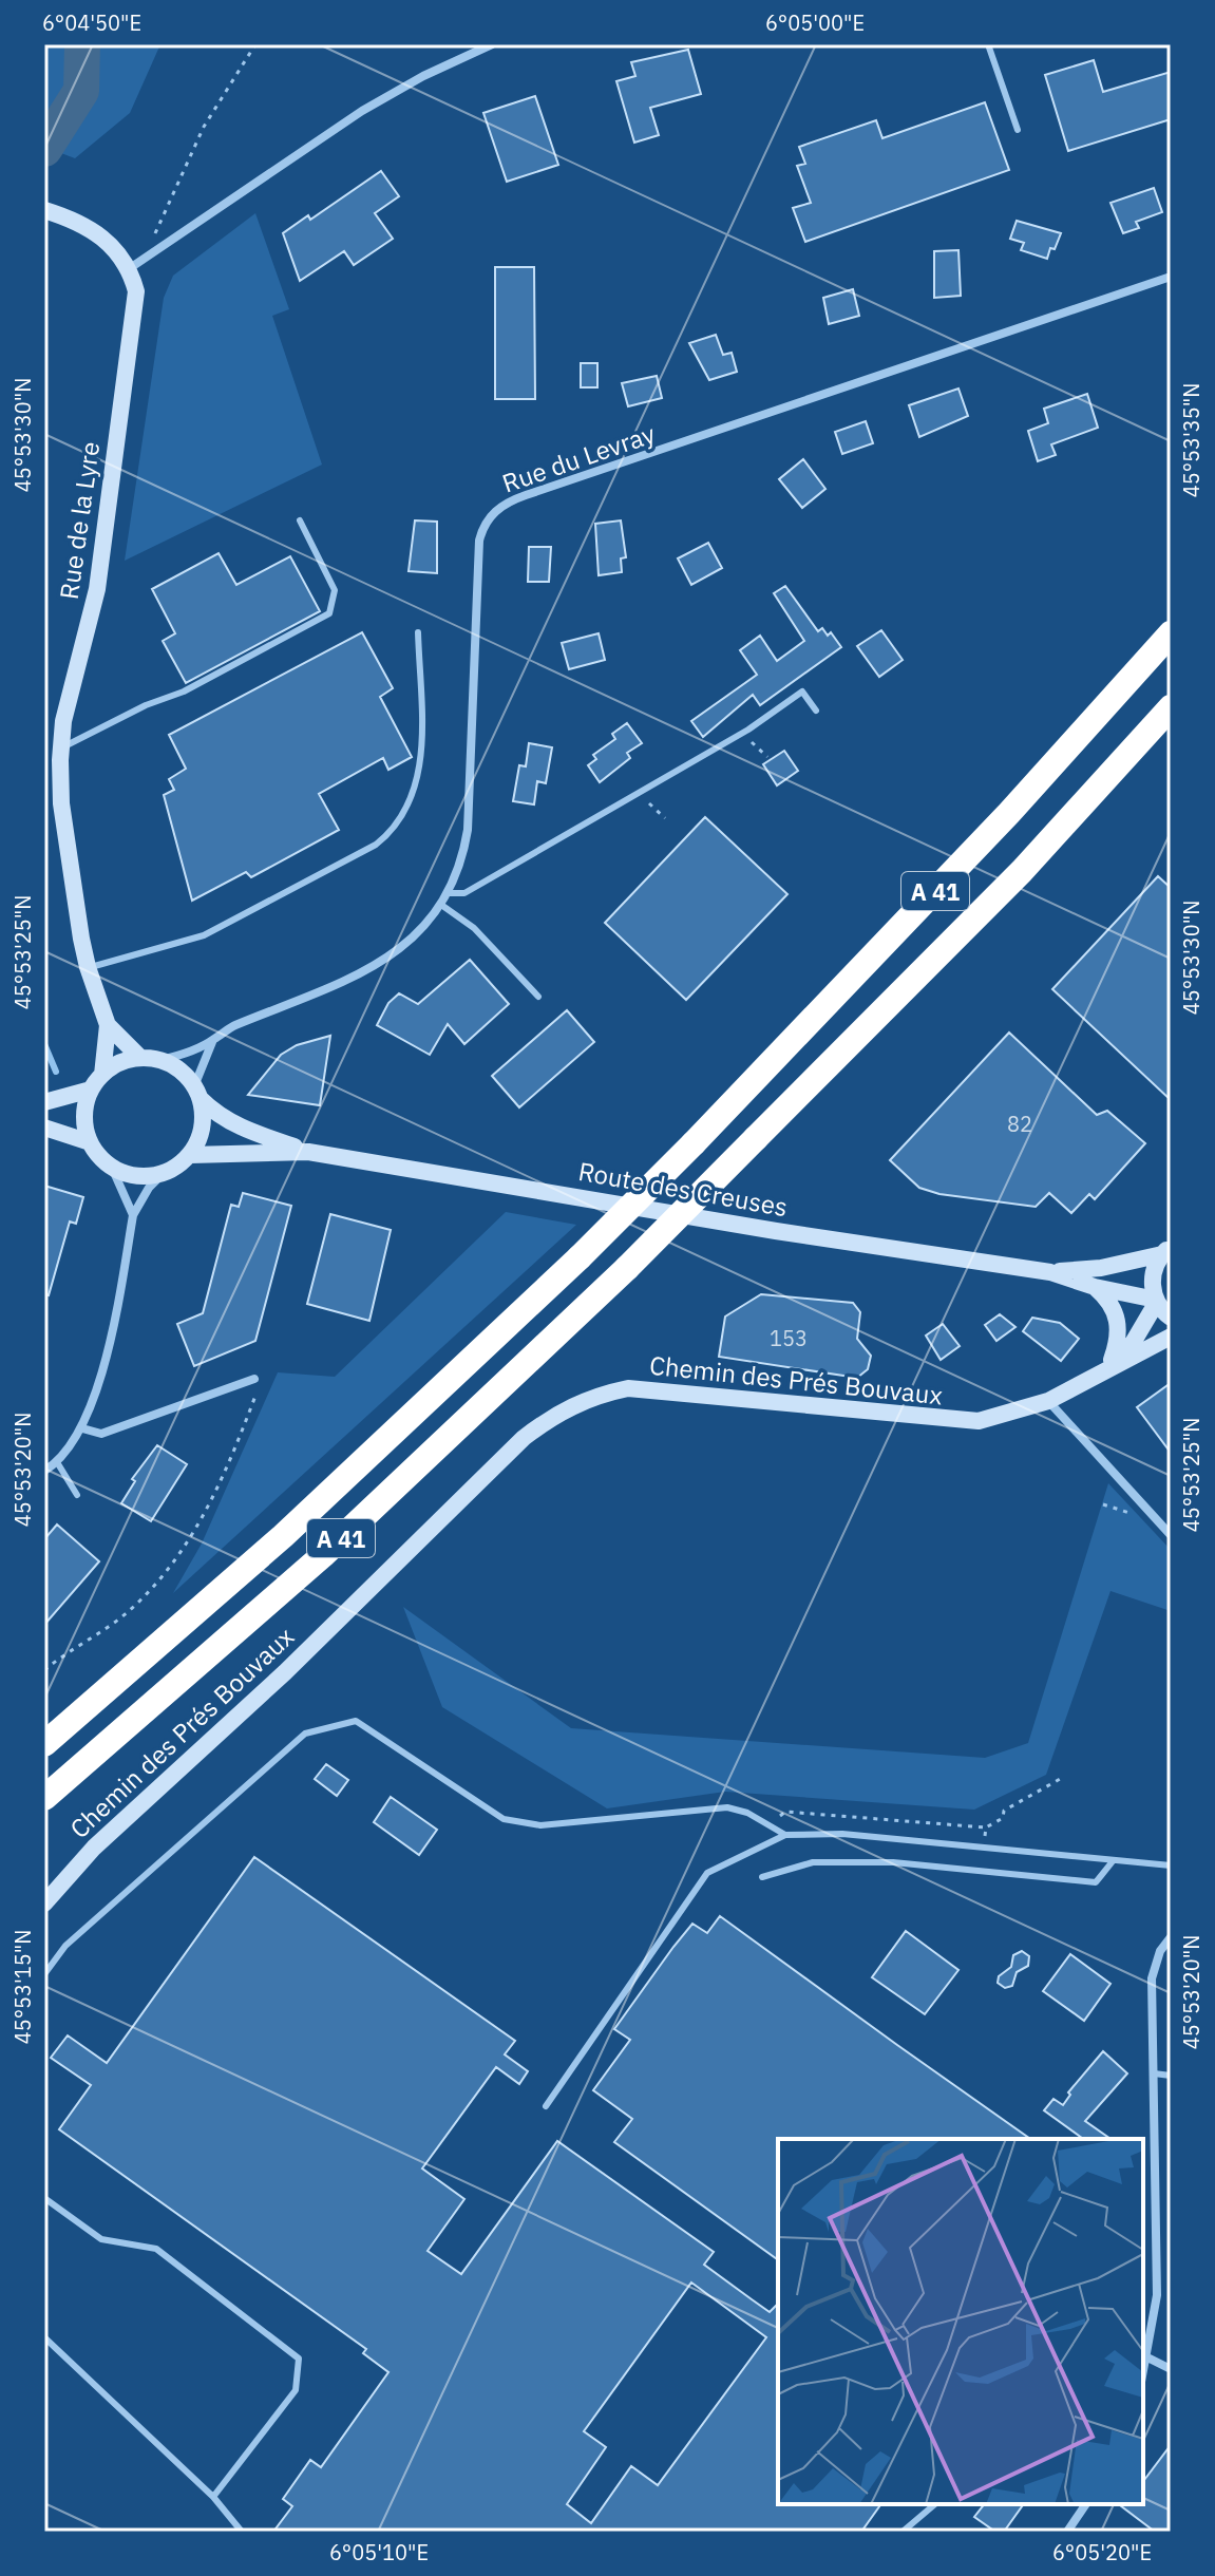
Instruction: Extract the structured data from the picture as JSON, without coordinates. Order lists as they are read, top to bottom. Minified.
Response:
{"streets":{"highway":["A 41"],"street":["Rue du Levray","Rue de la Lyre","Route des Creuses","Chemin des Prés Bouvaux"]},"crossings":[["Rue du Levray","Rue de la Lyre"],["Rue du Levray","Route des Creuses"],["Rue de la Lyre","Route des Creuses"]],"house_numbers":["82","153"],"coordinates":["6°04'50\"E","6°05'00\"E","45°53'30\"N","45°53'35\"N","45°53'25\"N","45°53'20\"N","45°53'15\"N","6°05'10\"E","6°05'20\"E"]}
